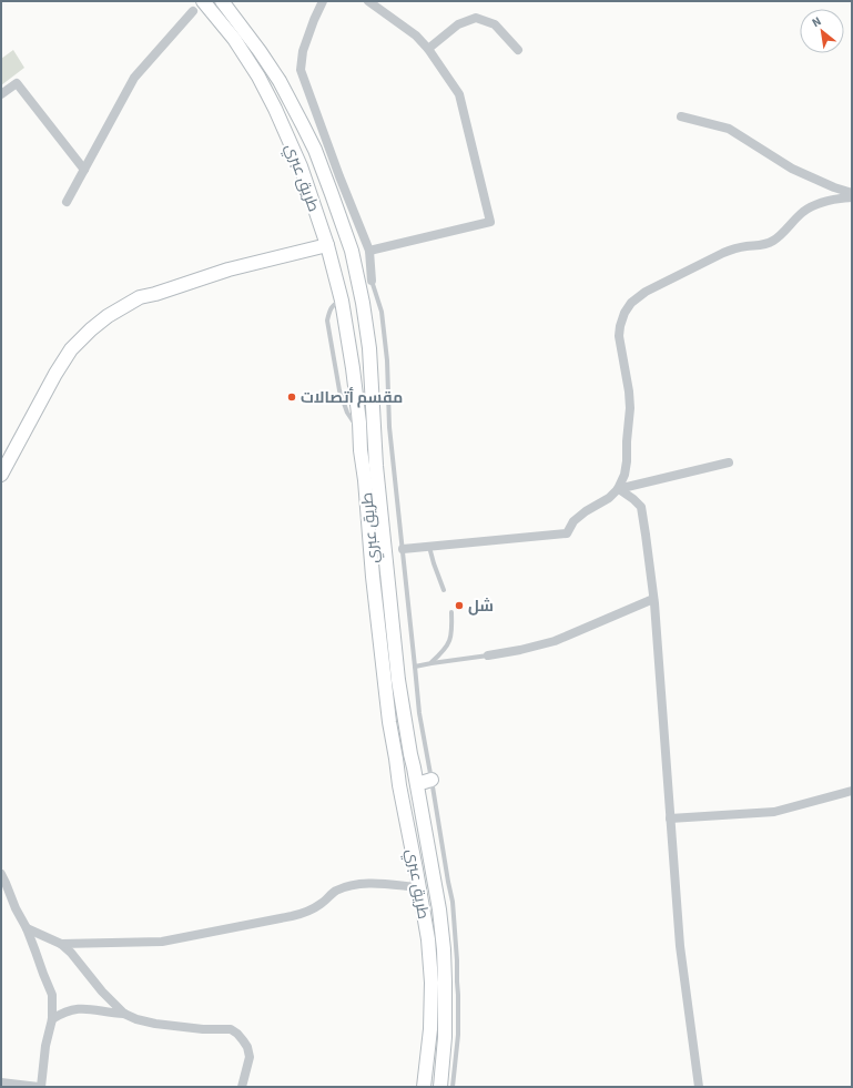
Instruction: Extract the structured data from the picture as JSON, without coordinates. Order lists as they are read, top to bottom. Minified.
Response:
{"streets":{"main road":["طريق عبري"]},"places":["مقسم أتصالات","شل"],"north":"top left"}
